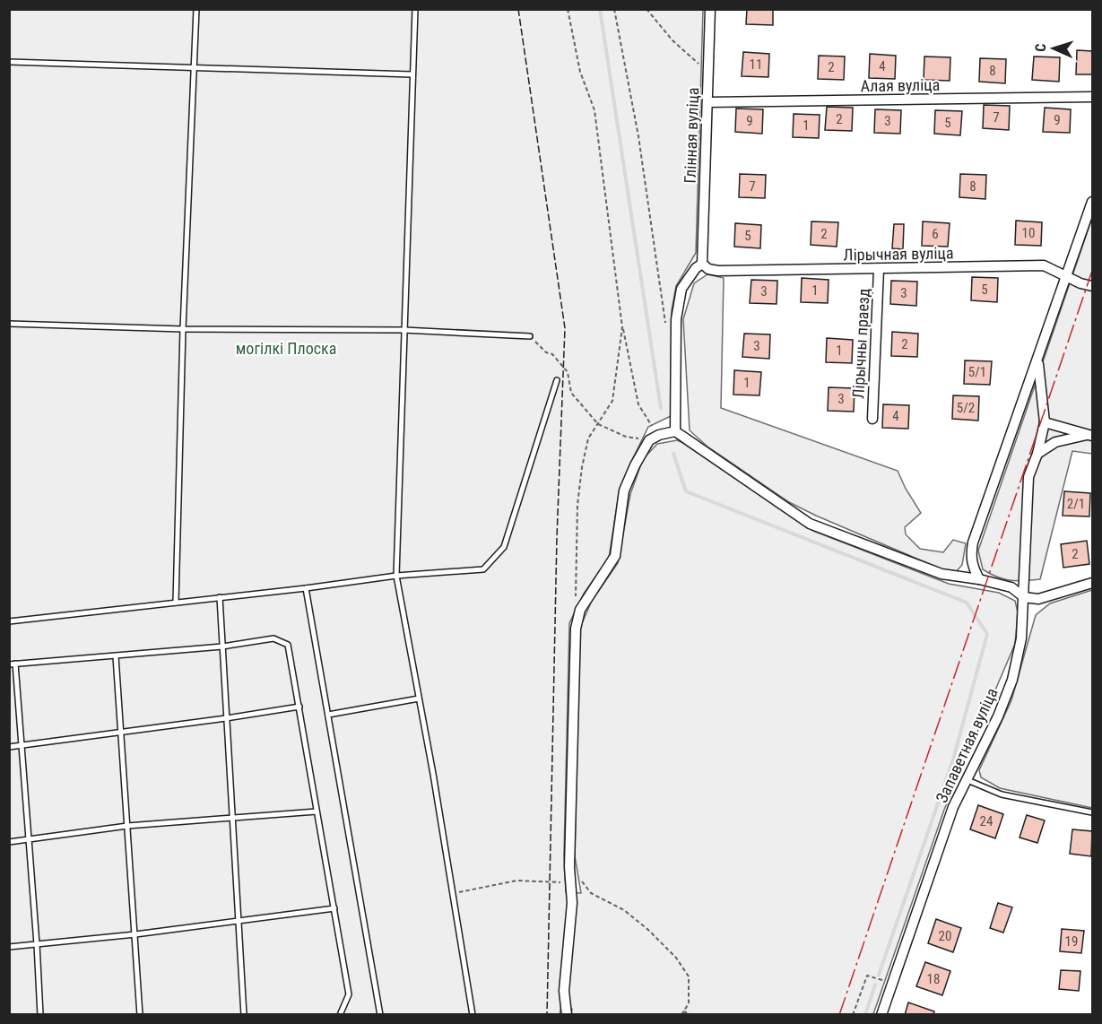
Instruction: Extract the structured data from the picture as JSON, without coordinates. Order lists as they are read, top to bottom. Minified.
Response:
{"streets":{"street":["Алая вуліца","Глінная вуліца","Лірычная вуліца","Лірычны праезд","Запаветная вуліца"]},"crossings":[["Алая вуліца","Глінная вуліца"],["Глінная вуліца","Лірычная вуліца"],["Лірычная вуліца","Лірычны праезд"]],"parks":["могілкі Плоска"],"house_numbers":["11","4","2","8","7","2","9","9","3","5","1","7","8","10","2","6","5","5","1","3","3","2","3","1","5/1","1","3","5/2","4","2/1","2","24","20","19","18"],"north":"left"}
